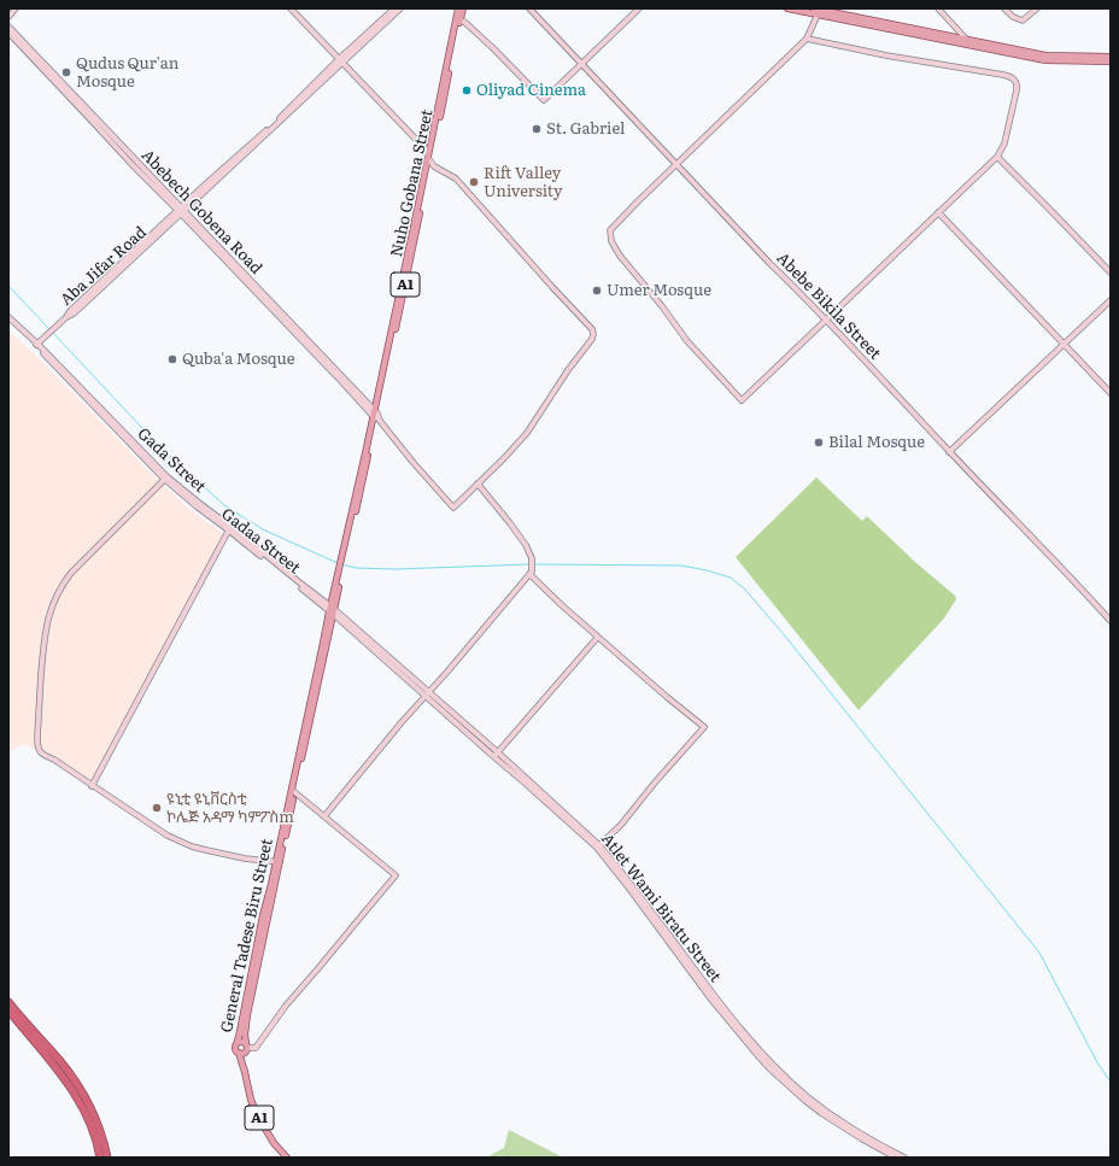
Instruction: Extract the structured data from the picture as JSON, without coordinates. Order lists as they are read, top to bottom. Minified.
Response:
{"streets":{"main road":["Nuho Gobana Street","A1","General Tadese Biru Street"],"street":["Abebech Gobena Road","Aba Jifar Road","Abebe Bikila Street","Gadaa Street","Atlet Wami Biratu Street"]},"crossings":[["Nuho Gobana Street","Abebech Gobena Road"],["Nuho Gobana Street","Atlet Wami Biratu Street"],["Nuho Gobana Street","General Tadese Biru Street"],["Abebech Gobena Road","Aba Jifar Road"],["Aba Jifar Road","Gadaa Street"],["A1","General Tadese Biru Street"],["Atlet Wami Biratu Street","General Tadese Biru Street"]],"places":["Qudus Qur'an Mosque","Oliyad Cinema","St. Gabriel","Rift Valley University","Umer Mosque","Quba'a Mosque","Bilal Mosque","ዩኒቲ ዩኒቨርስቲ ኮሌጅ አዳማ ካምፖስm"]}
